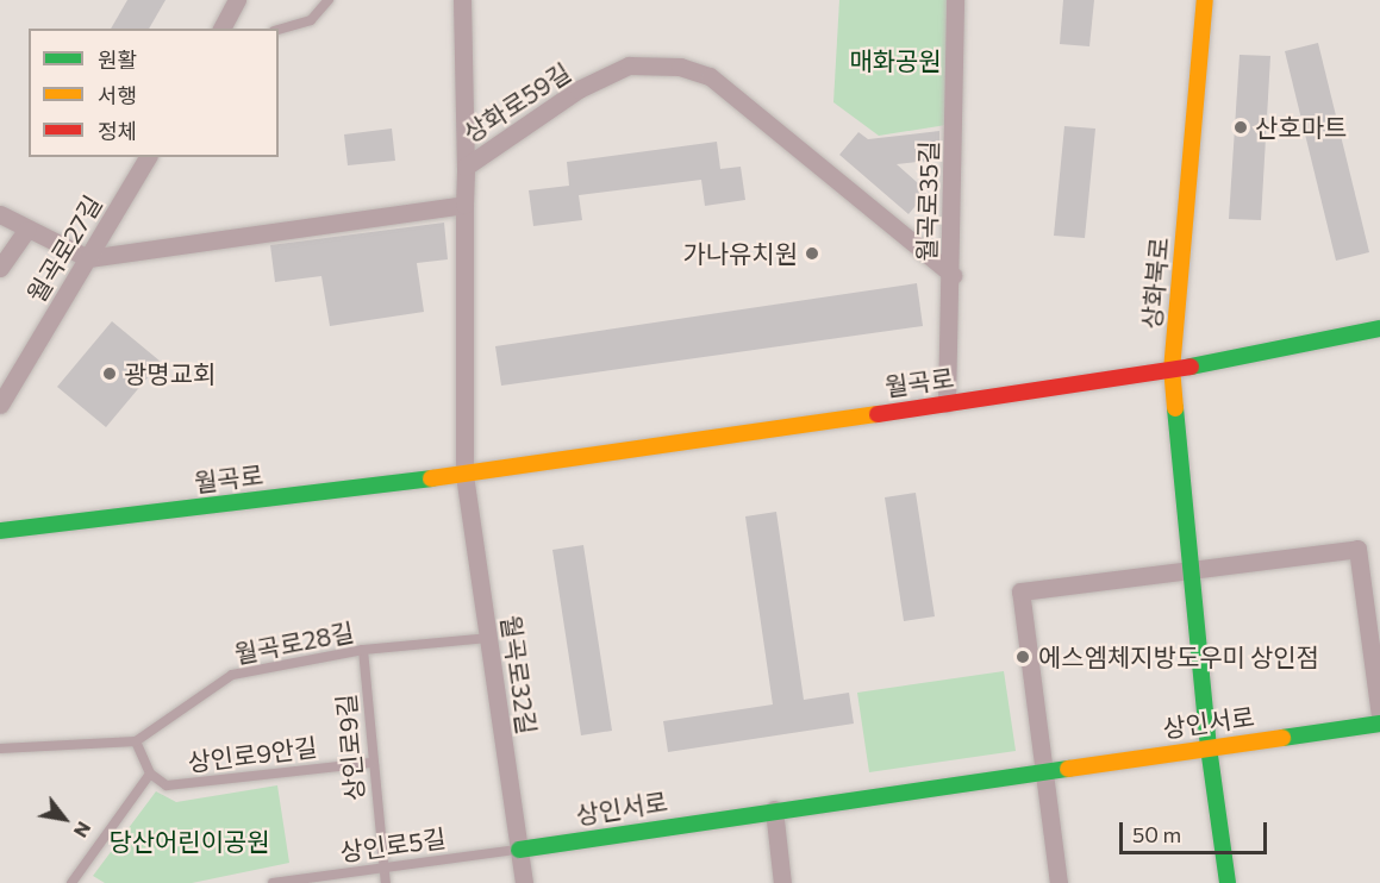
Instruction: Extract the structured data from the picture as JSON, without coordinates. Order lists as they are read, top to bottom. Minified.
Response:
{"streets":{"street":["상화로59길","월곡로35길","월곡로27길","상화북로","월곡로","월곡로32길","상인서로"],"lane":["월곡로28길","상인로9길","상인로9안길","상인로5길"]},"crossings":[["상화로59길","월곡로35길"],["월곡로35길","월곡로"],["상화북로","월곡로"],["상화북로","상인서로"],["월곡로","월곡로32길"],["월곡로28길","월곡로32길"],["월곡로28길","상인로9길"],["월곡로32길","상인서로"],["월곡로32길","상인로5길"],["상인서로","상인로5길"],["상인로9길","상인로9안길"],["상인로9길","상인로5길"]],"parks":["매화공원","당산어린이공원"],"places":["산호마트","가나유치원","광명교회","에스엠체지방도우미 상인점"],"legend":["원활","서행","정체"],"scale_bar":"50 m","north":"bottom right"}
